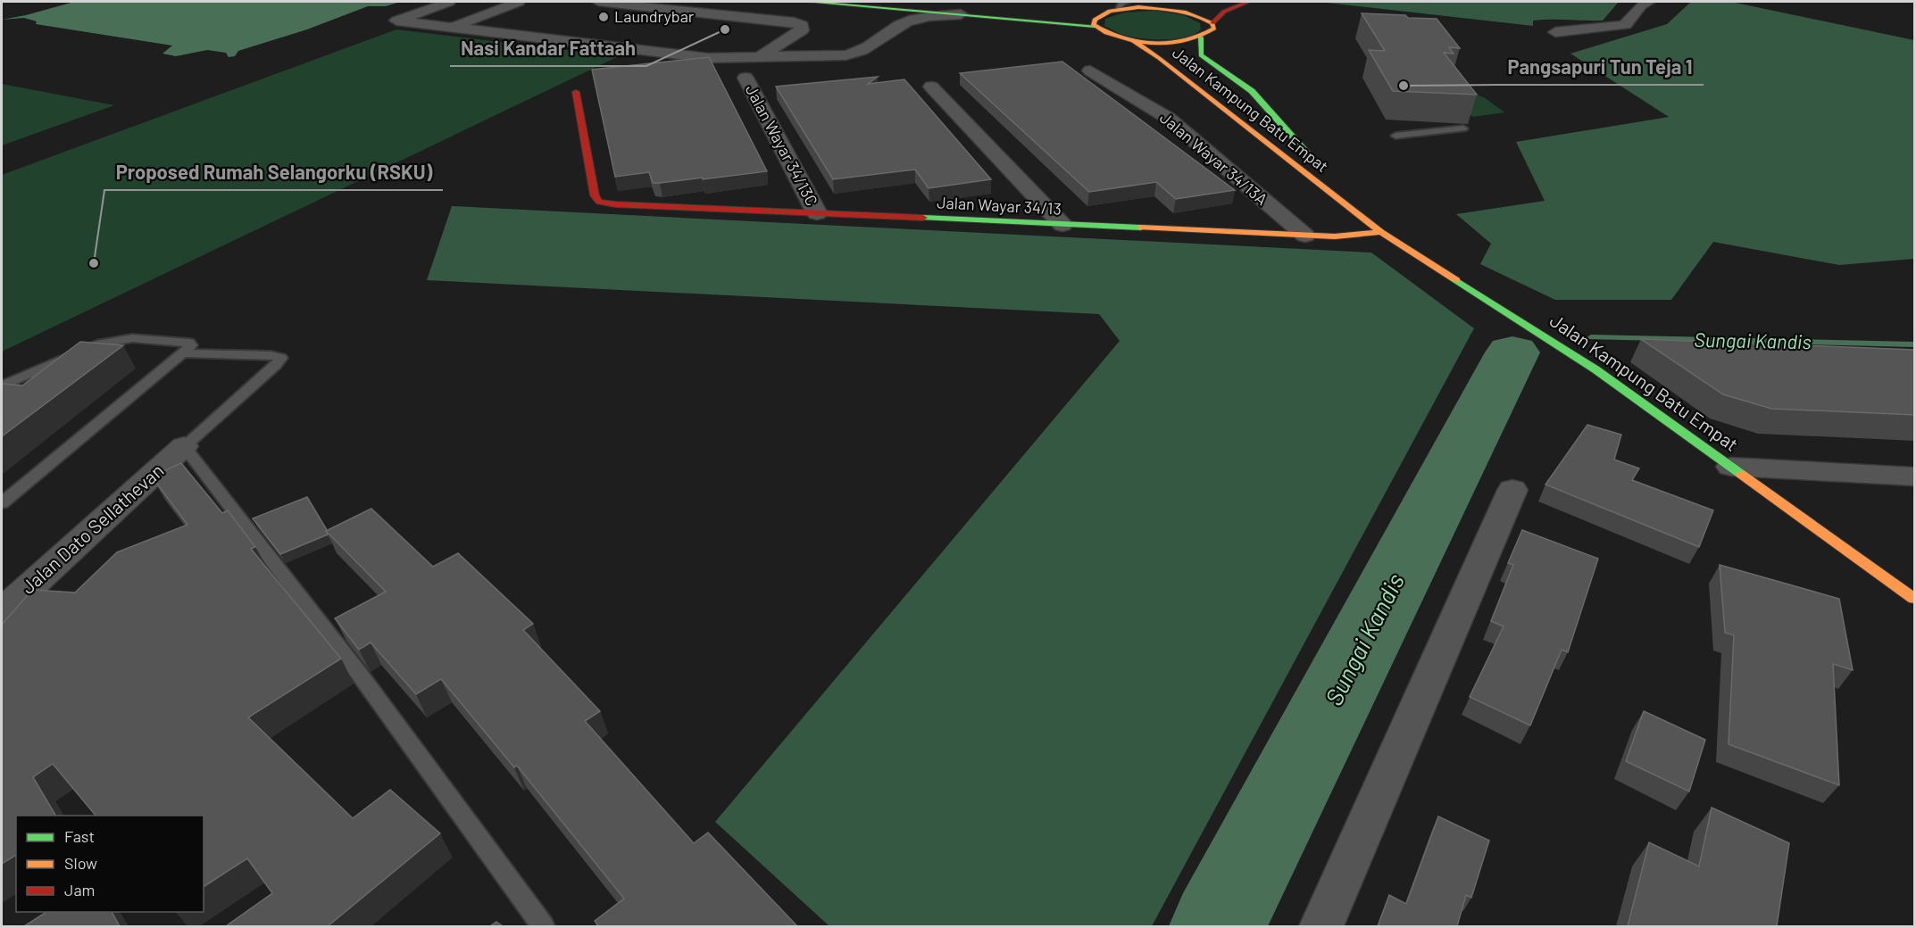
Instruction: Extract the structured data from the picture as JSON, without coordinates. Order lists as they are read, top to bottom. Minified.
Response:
{"streets":{"main road":["Jalan Kampung Batu Empat","Jalan Wayar 34/13"],"street":["Jalan Wayar 34/13C","Jalan Wayar 34/13A","Jalan Dato Sellathevan"]},"crossings":[["Jalan Kampung Batu Empat","Jalan Wayar 34/13"],["Jalan Wayar 34/13C","Jalan Wayar 34/13"],["Jalan Wayar 34/13A","Jalan Wayar 34/13"]],"water":["Sungai Kandis"],"places":["Laundrybar","Nasi Kandar Fattaah","Pangsapuri Tun Teja 1","Proposed Rumah Selangorku (RSKU)"],"legend":["Fast","Slow","Jam"]}
